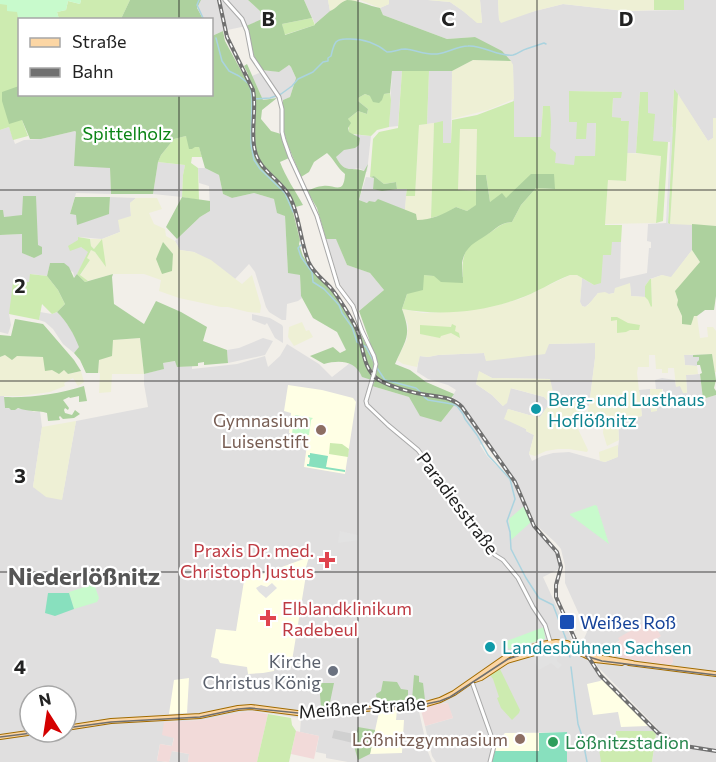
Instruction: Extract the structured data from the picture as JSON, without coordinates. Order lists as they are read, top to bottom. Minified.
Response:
{"streets":{"main road":["Meißner Straße"],"street":["Paradiesstraße"]},"crossings":[["Paradiesstraße","Meißner Straße"]],"districts":["Niederlößnitz"],"parks":["Spittelholz"],"places":{"other":["Berg- und Lusthaus Hoflößnitz","Gymnasium Luisenstift","Landesbühnen Sachsen","Kirche Christus König","Lößnitzgymnasium","Lößnitzstadion"],"health":["Praxis Dr. med. Christoph Justus","Elblandklinikum Radebeul"],"transit":["Weißes Roß"]},"legend":["Straße","Bahn"],"north":"top","grid":{"columns":["B","C","D"],"rows":["2","3","4"]}}
